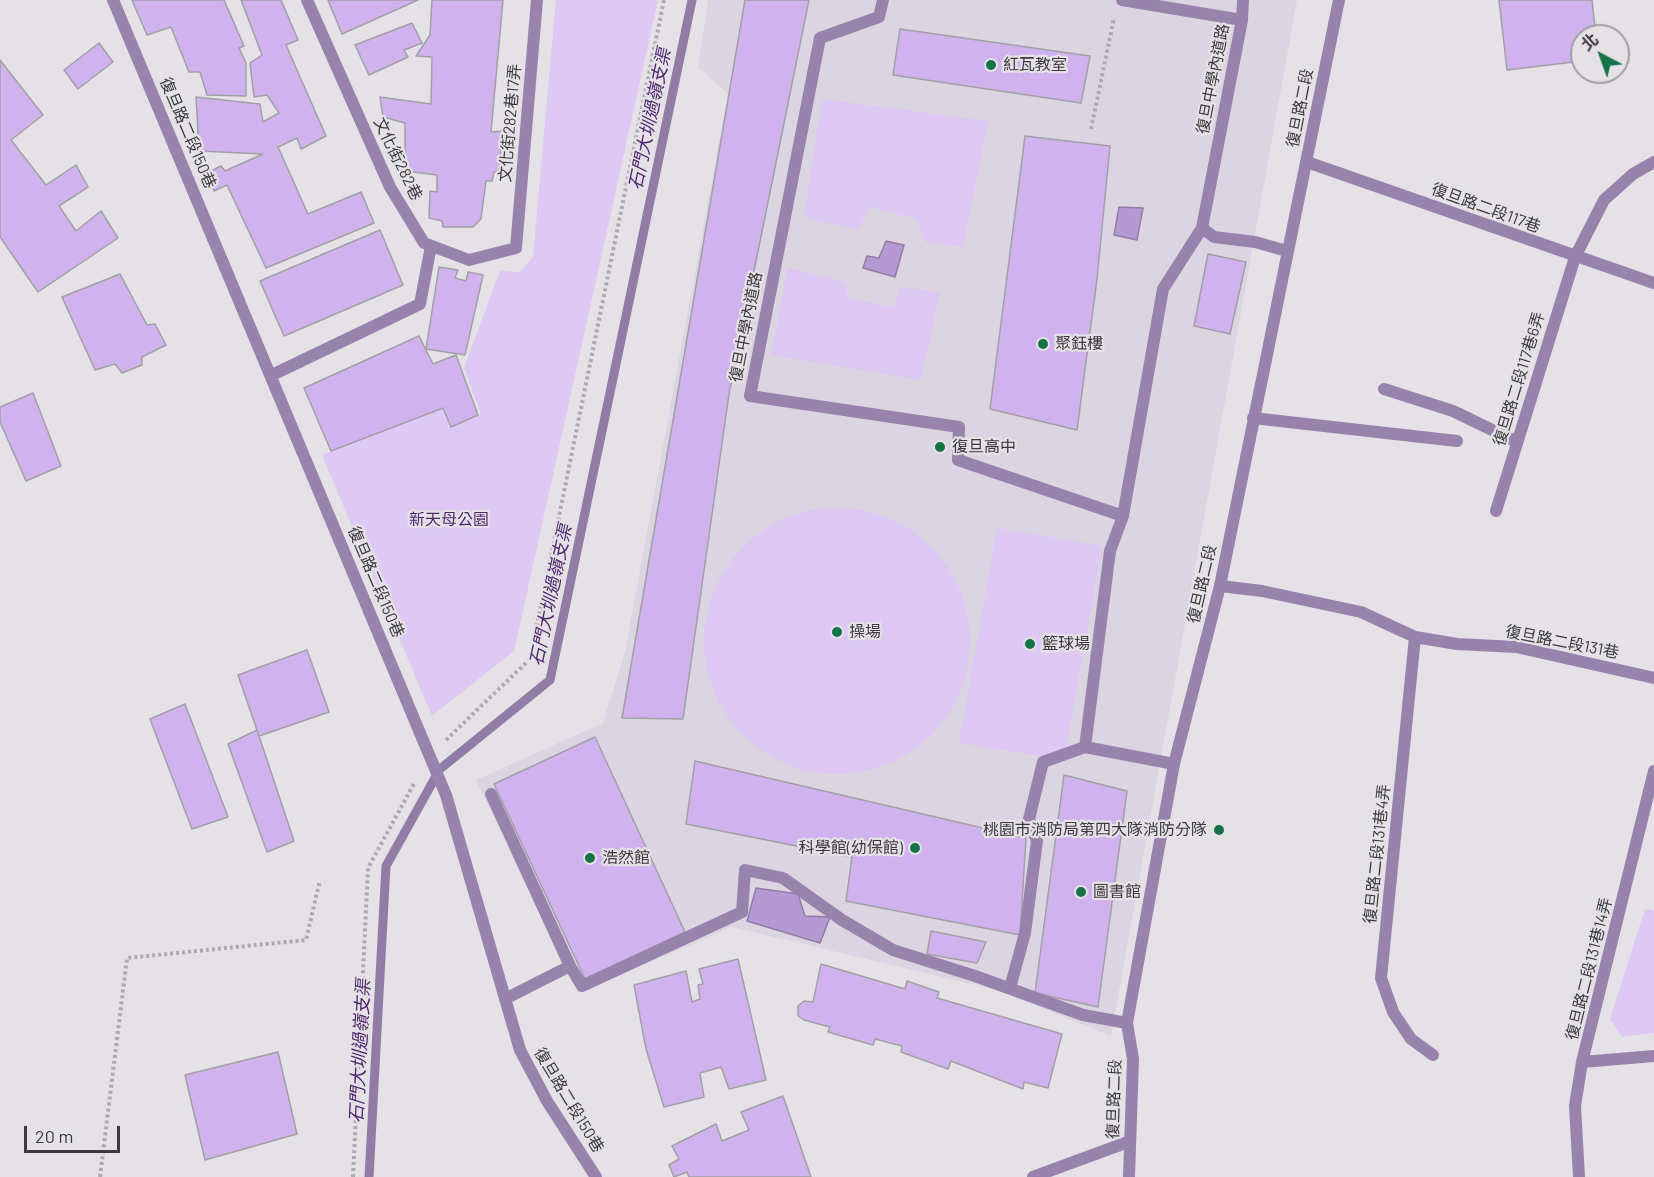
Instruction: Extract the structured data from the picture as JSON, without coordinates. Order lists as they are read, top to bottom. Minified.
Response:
{"streets":{"street":["復旦中學內道路","復旦路二段","文化街282巷17弄","復旦路二段150巷","文化街282巷","復旦路二段117巷","復旦路二段117巷6弄","復旦路二段131巷","復旦路二段131巷4弄","復旦路二段131巷14弄"]},"crossings":[["復旦路二段","復旦路二段117巷"],["復旦路二段","復旦路二段131巷"],["文化街282巷17弄","文化街282巷"],["復旦路二段117巷","復旦路二段117巷6弄"],["復旦路二段131巷","復旦路二段131巷4弄"]],"water":["石門大圳過嶺支渠"],"parks":["新天母公園"],"places":["紅瓦教室","聚鈺樓","復旦高中","操場","籃球場","桃園市消防局第四大隊消防分隊","科學館(幼保館)","浩然館","圖書館"],"scale_bar":"20 m","north":"top left"}
